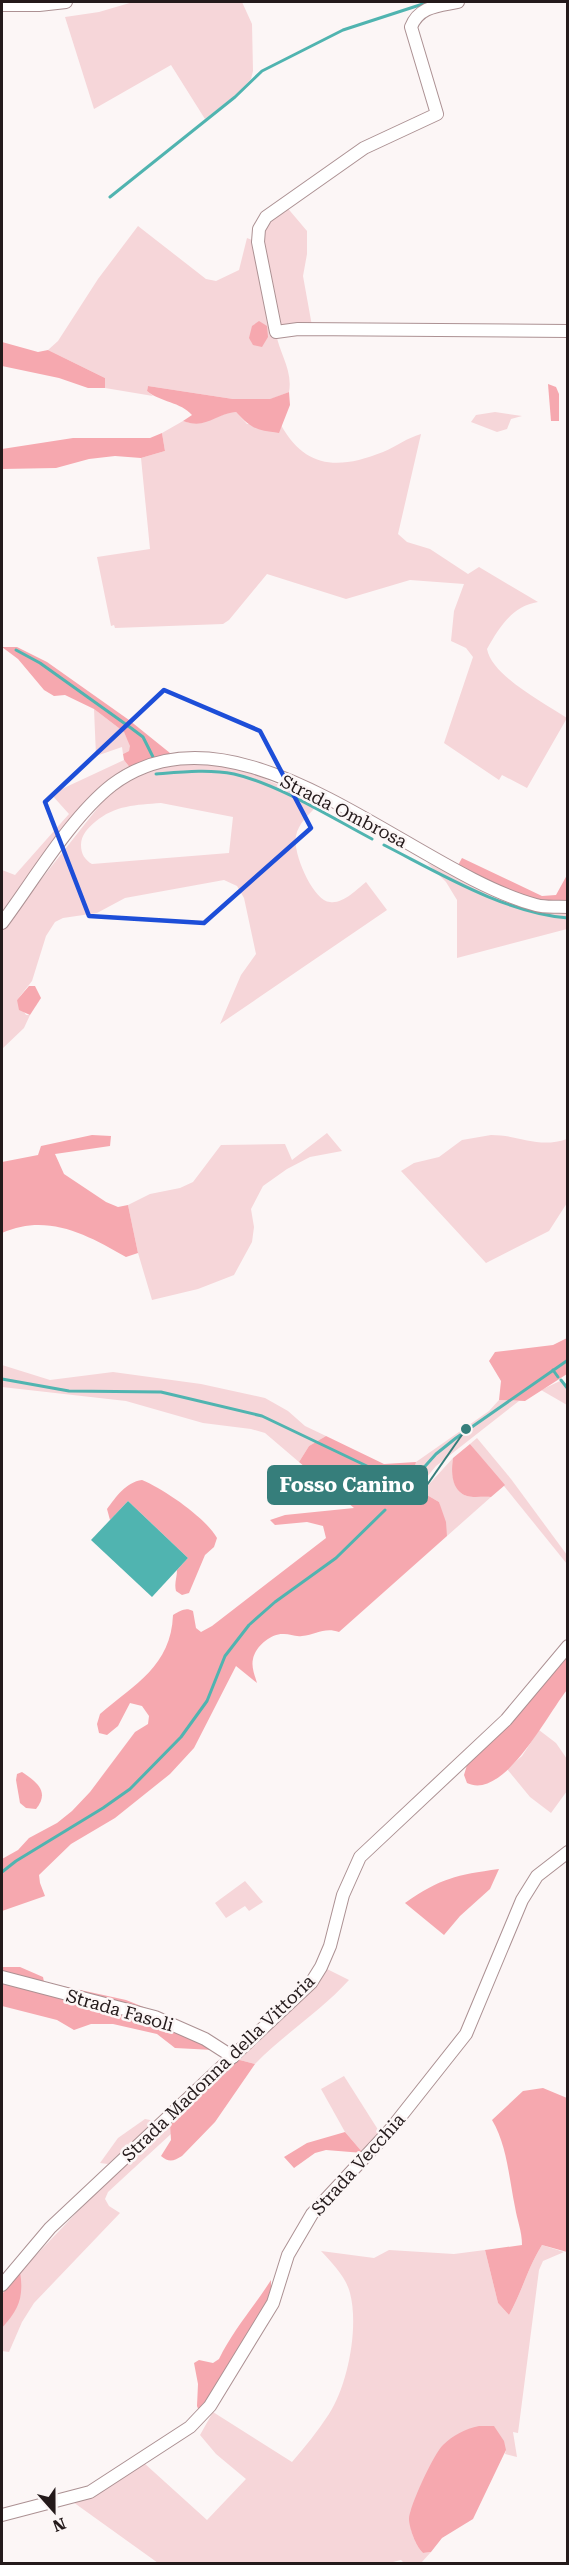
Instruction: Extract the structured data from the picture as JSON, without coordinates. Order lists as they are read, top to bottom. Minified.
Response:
{"streets":{"street":["Strada Ombrosa","Strada Fasoli","Strada Madonna della Vittoria","Strada Vecchia"]},"crossings":[["Strada Fasoli","Strada Madonna della Vittoria"]],"places":["Fosso Canino"],"north":"bottom"}
